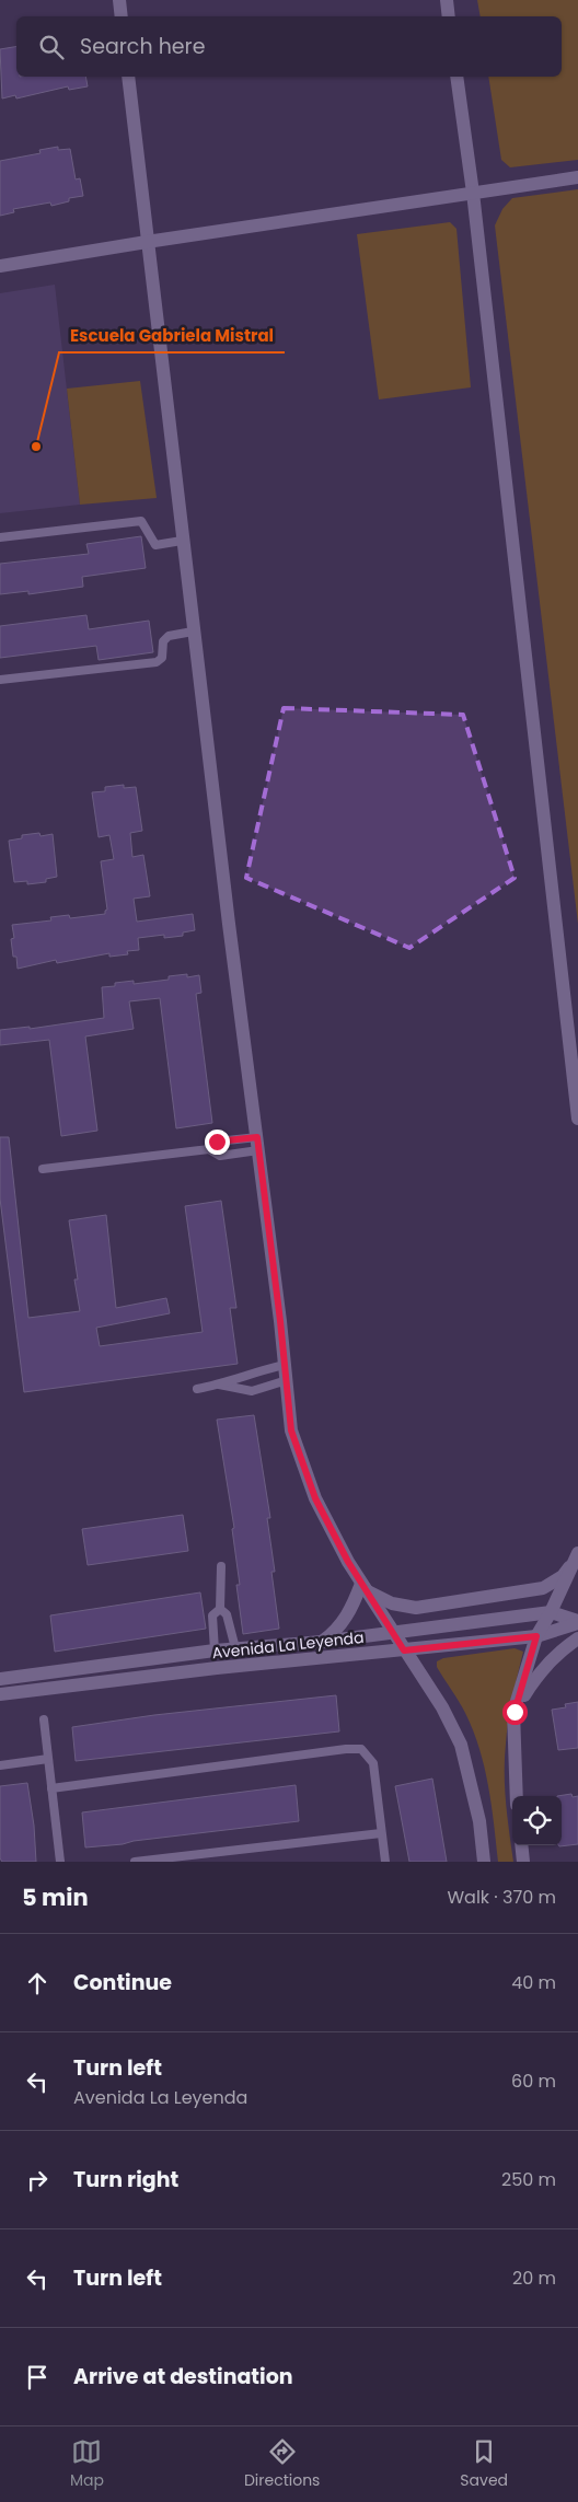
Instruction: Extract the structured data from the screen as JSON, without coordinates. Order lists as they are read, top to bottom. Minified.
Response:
{"streets":{"street":["Avenida La Leyenda"]},"places":["Escuela Gabriela Mistral"],"page":{"search":"Search here","heading":["5 min","Walk · 370 m"],"list":[["Continue","40 m"],["Turn left","Avenida La Leyenda","60 m"],["Turn right","250 m"],["Turn left","20 m"],"Arrive at destination"],"nav":["Map","Directions","Saved"]}}
